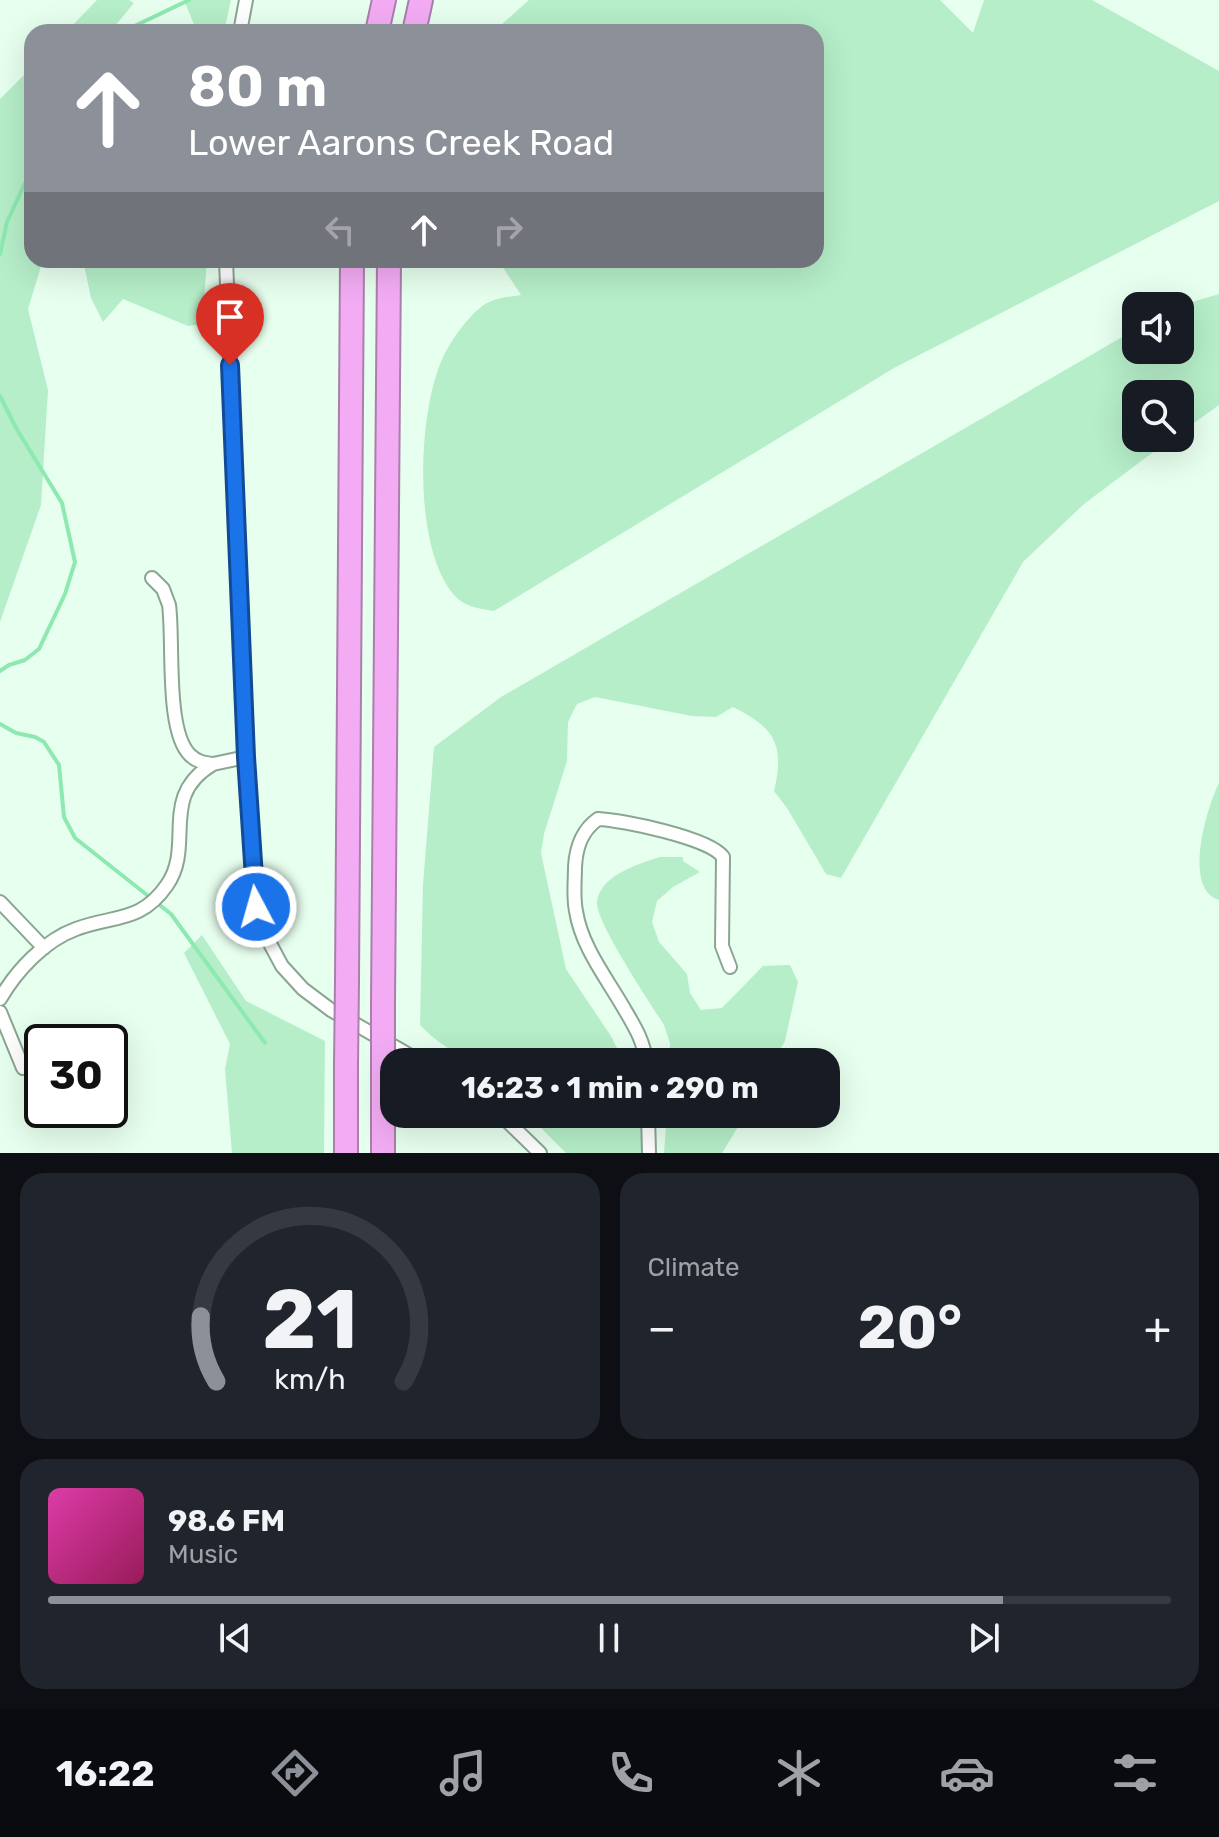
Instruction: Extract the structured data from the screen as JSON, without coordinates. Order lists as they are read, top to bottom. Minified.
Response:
{"page":{"turn":["80 m","Lower Aarons Creek Road"],"limit":"30","trip":"16:23 · 1 min · 290 m","tile":"Climate","heat":["−","20°","+"],"song":["98.6 FM","Music"],"tabs":"16:22","gauge":["21","km/h"]}}
